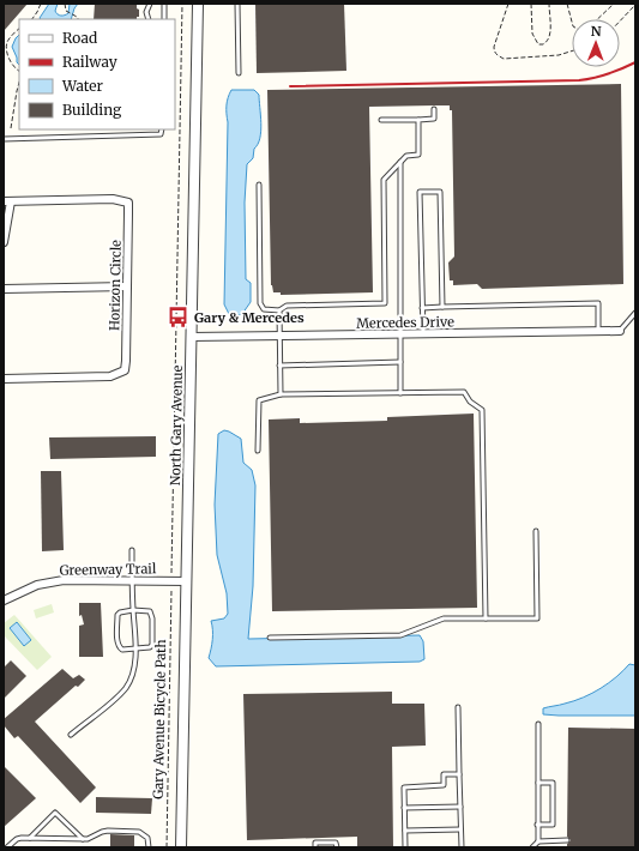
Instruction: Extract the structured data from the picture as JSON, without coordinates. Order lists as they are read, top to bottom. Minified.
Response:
{"streets":{"street":["Horizon Circle","Mercedes Drive","North Gary Avenue","Greenway Trail"],"path":["Gary Avenue Bicycle Path"]},"crossings":[["Mercedes Drive","North Gary Avenue"],["North Gary Avenue","Greenway Trail"]],"places":{"bus stop":["Gary & Mercedes"]},"legend":["Road","Railway","Water","Building"],"north":"top"}
